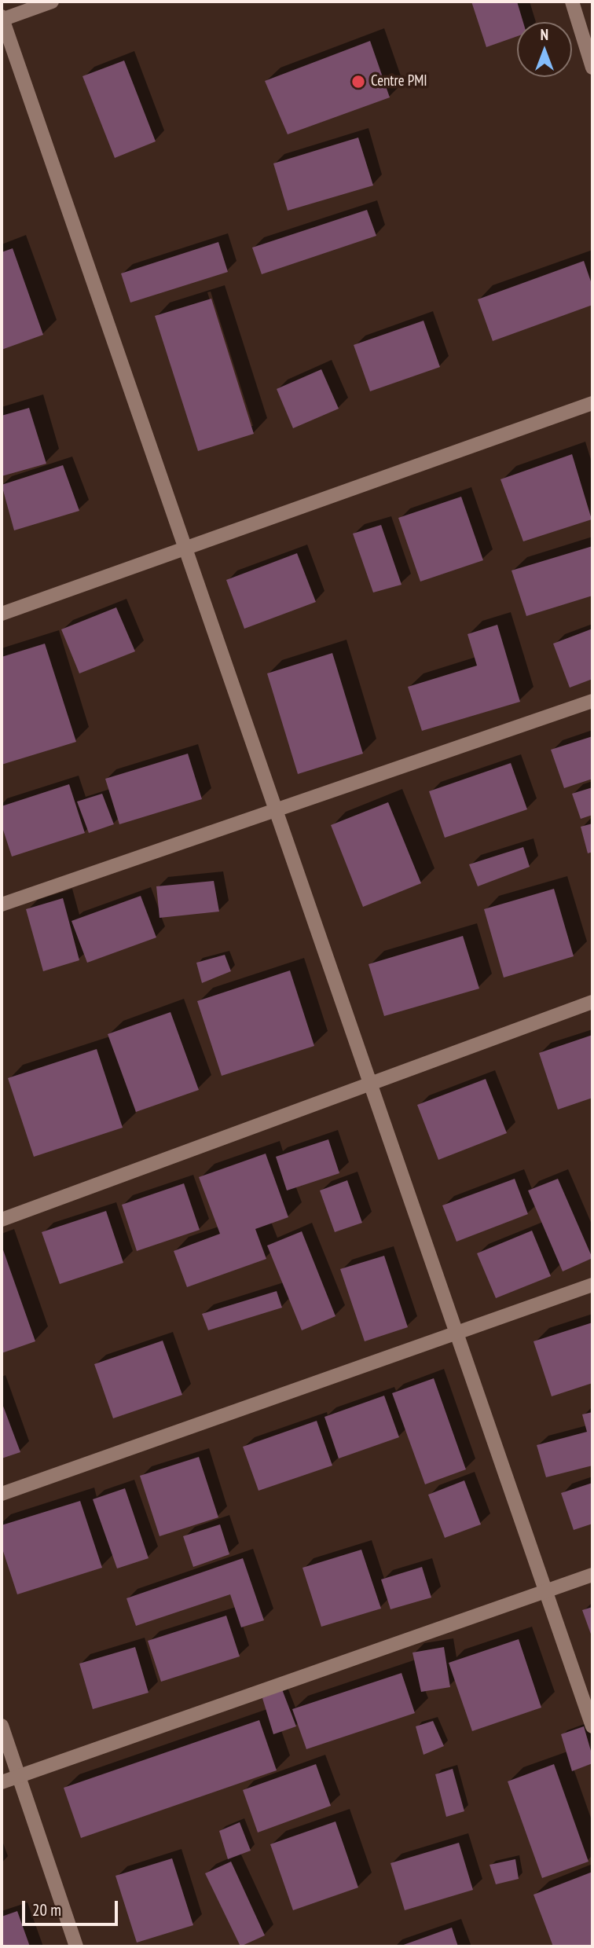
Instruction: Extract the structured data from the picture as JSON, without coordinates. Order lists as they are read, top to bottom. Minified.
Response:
{"places":["Centre PMI"],"scale_bar":"20 m","north":"top"}
